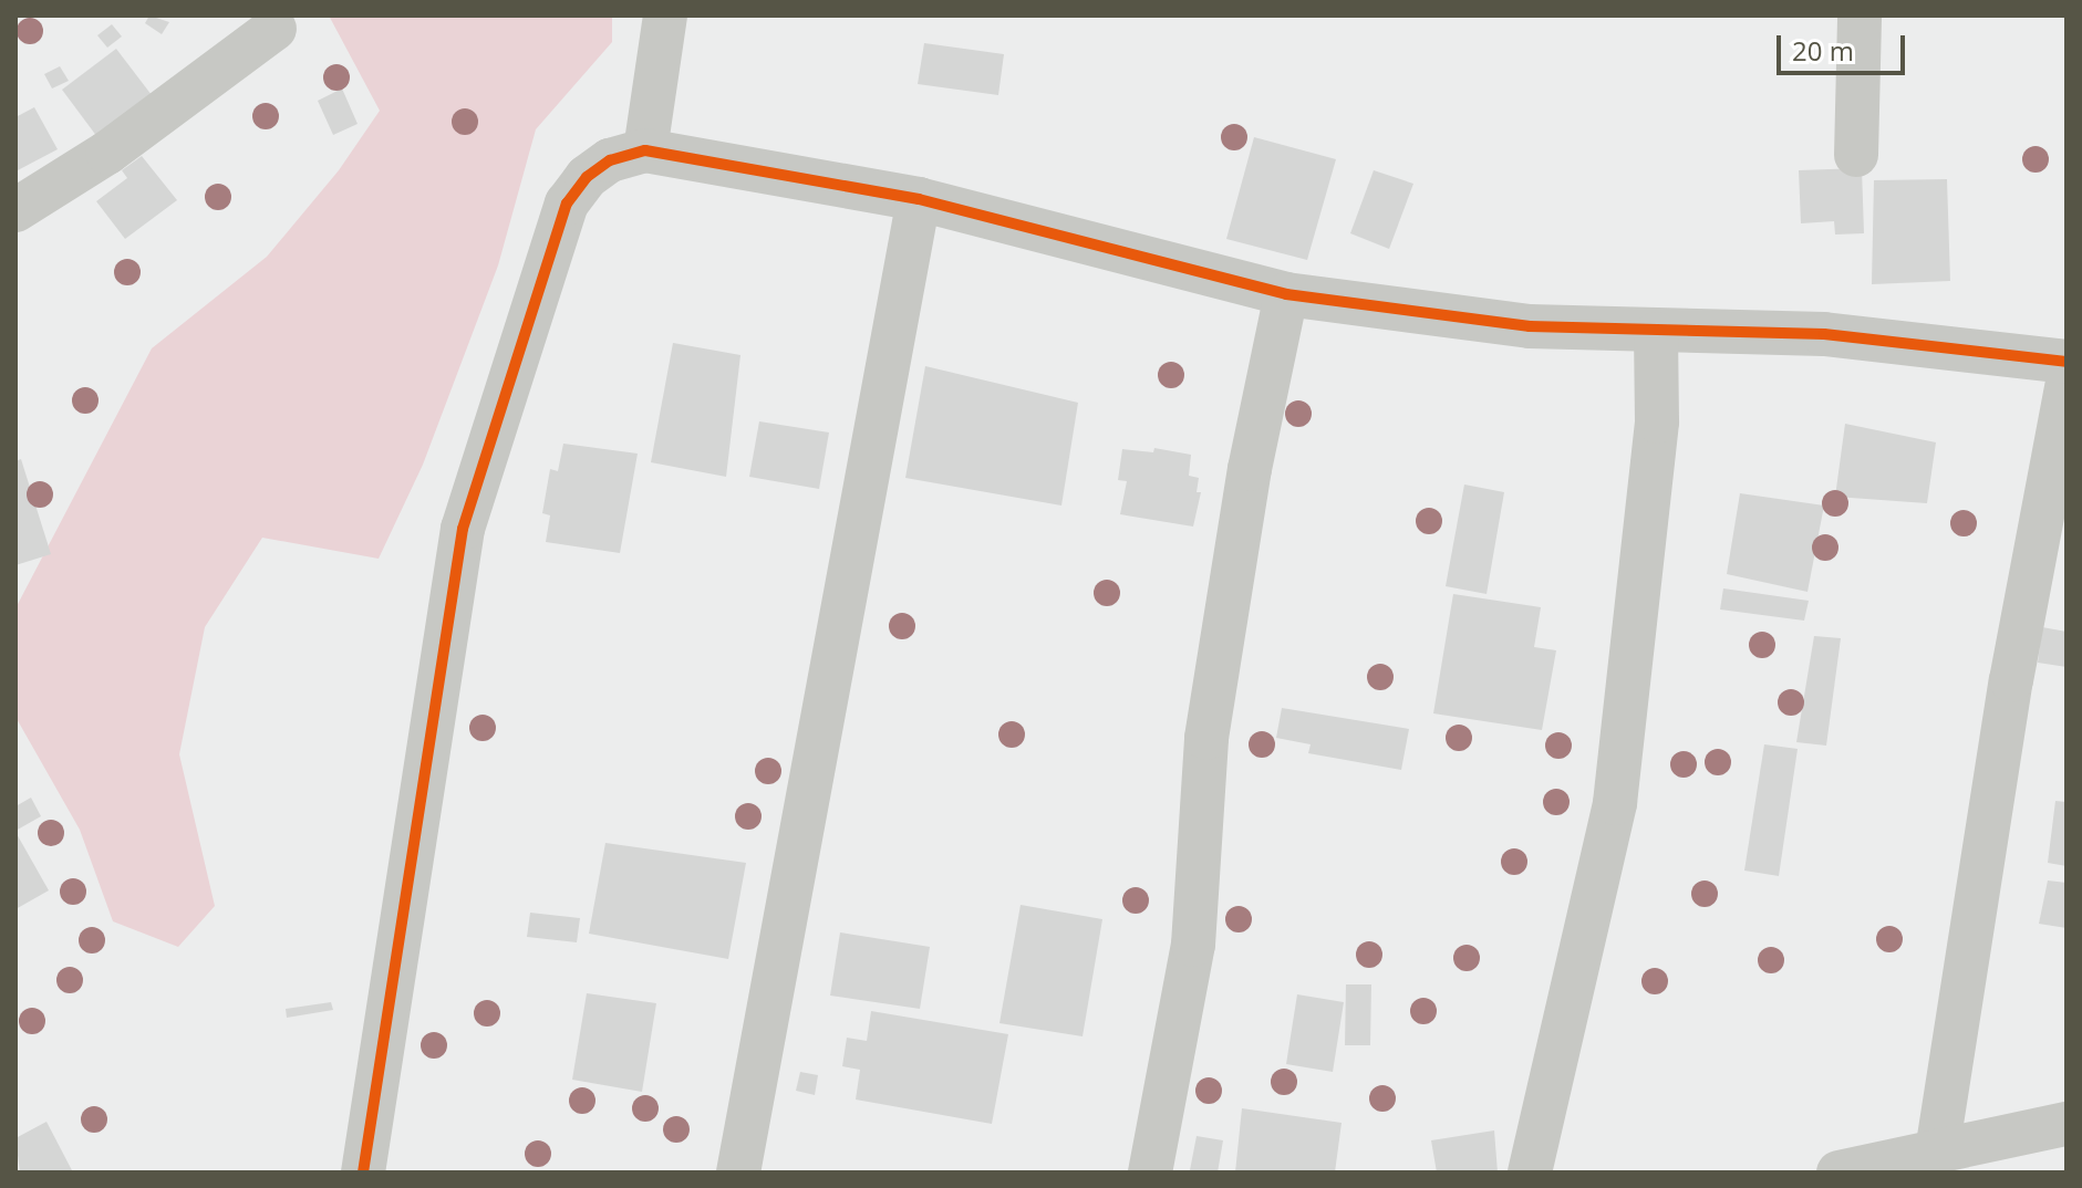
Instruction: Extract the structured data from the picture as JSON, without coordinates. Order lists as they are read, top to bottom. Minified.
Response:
{"scale_bar":"20 m"}
